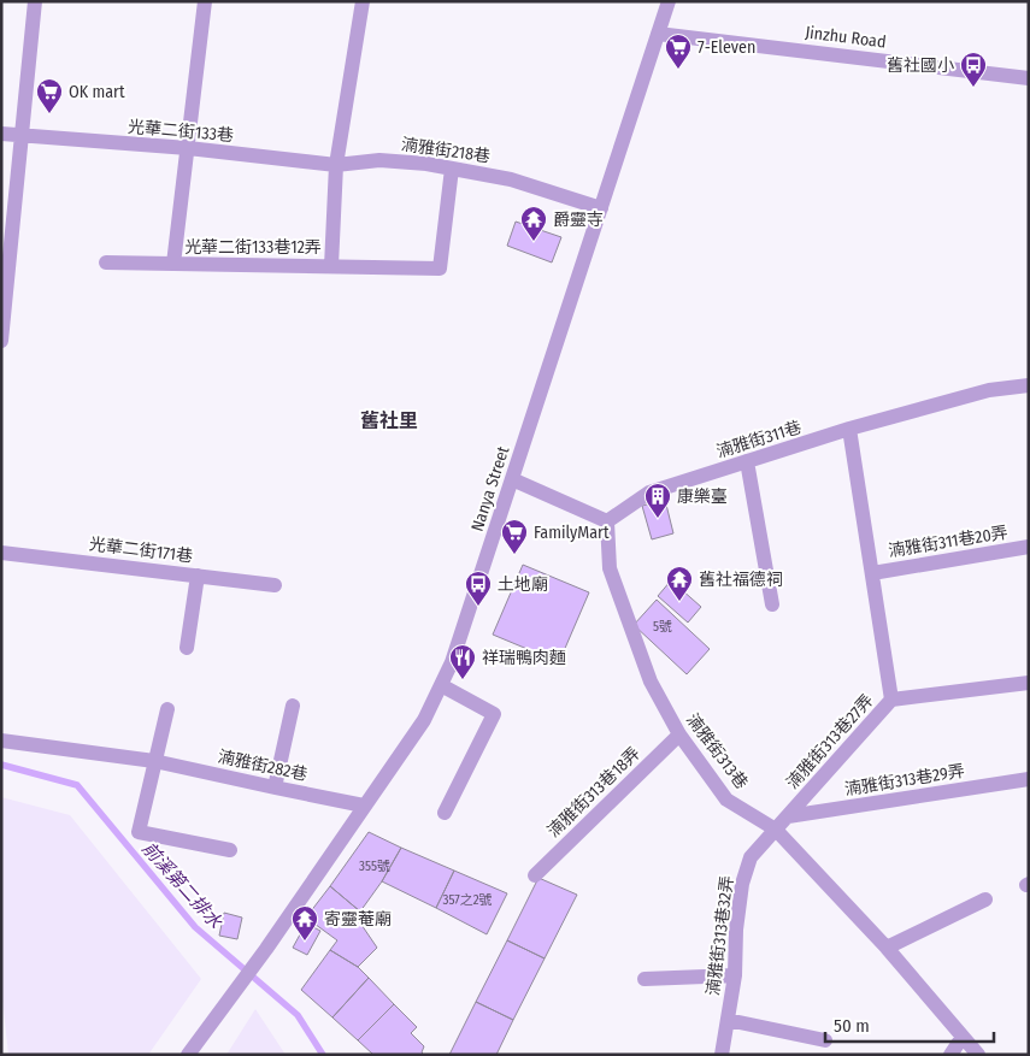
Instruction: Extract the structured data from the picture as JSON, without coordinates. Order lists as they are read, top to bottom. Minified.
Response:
{"streets":{"street":["Jinzhu Road","光華二街133巷","湳雅街218巷","光華二街133巷12弄","湳雅街311巷","Nanya Street","湳雅街311巷20弄","光華二街171巷","湳雅街313巷27弄","湳雅街313巷","湳雅街282巷","湳雅街313巷29弄","湳雅街313巷18弄","湳雅街313巷32弄"]},"crossings":[["Jinzhu Road","Nanya Street"],["光華二街133巷","湳雅街218巷"],["光華二街133巷","光華二街133巷12弄"],["湳雅街218巷","光華二街133巷12弄"],["湳雅街218巷","Nanya Street"],["湳雅街311巷","湳雅街311巷20弄"],["湳雅街311巷","湳雅街313巷"],["Nanya Street","湳雅街282巷"],["湳雅街311巷20弄","湳雅街313巷27弄"],["湳雅街313巷27弄","湳雅街313巷"],["湳雅街313巷27弄","湳雅街313巷29弄"],["湳雅街313巷27弄","湳雅街313巷32弄"],["湳雅街313巷","湳雅街313巷18弄"],["湳雅街313巷","湳雅街313巷32弄"]],"districts":["舊社里"],"water":["前溪第二排水"],"places":{"supermarket":["7-Eleven","OK mart","FamilyMart"],"bus stop":["舊社國小","土地廟"],"temple":["爵靈寺","舊社福德祠","寄靈菴廟"],"building":["康樂臺"],"restaurant":["祥瑞鴨肉麵"]},"house_numbers":["5號","355號","357之2號"],"scale_bar":"50 m"}
